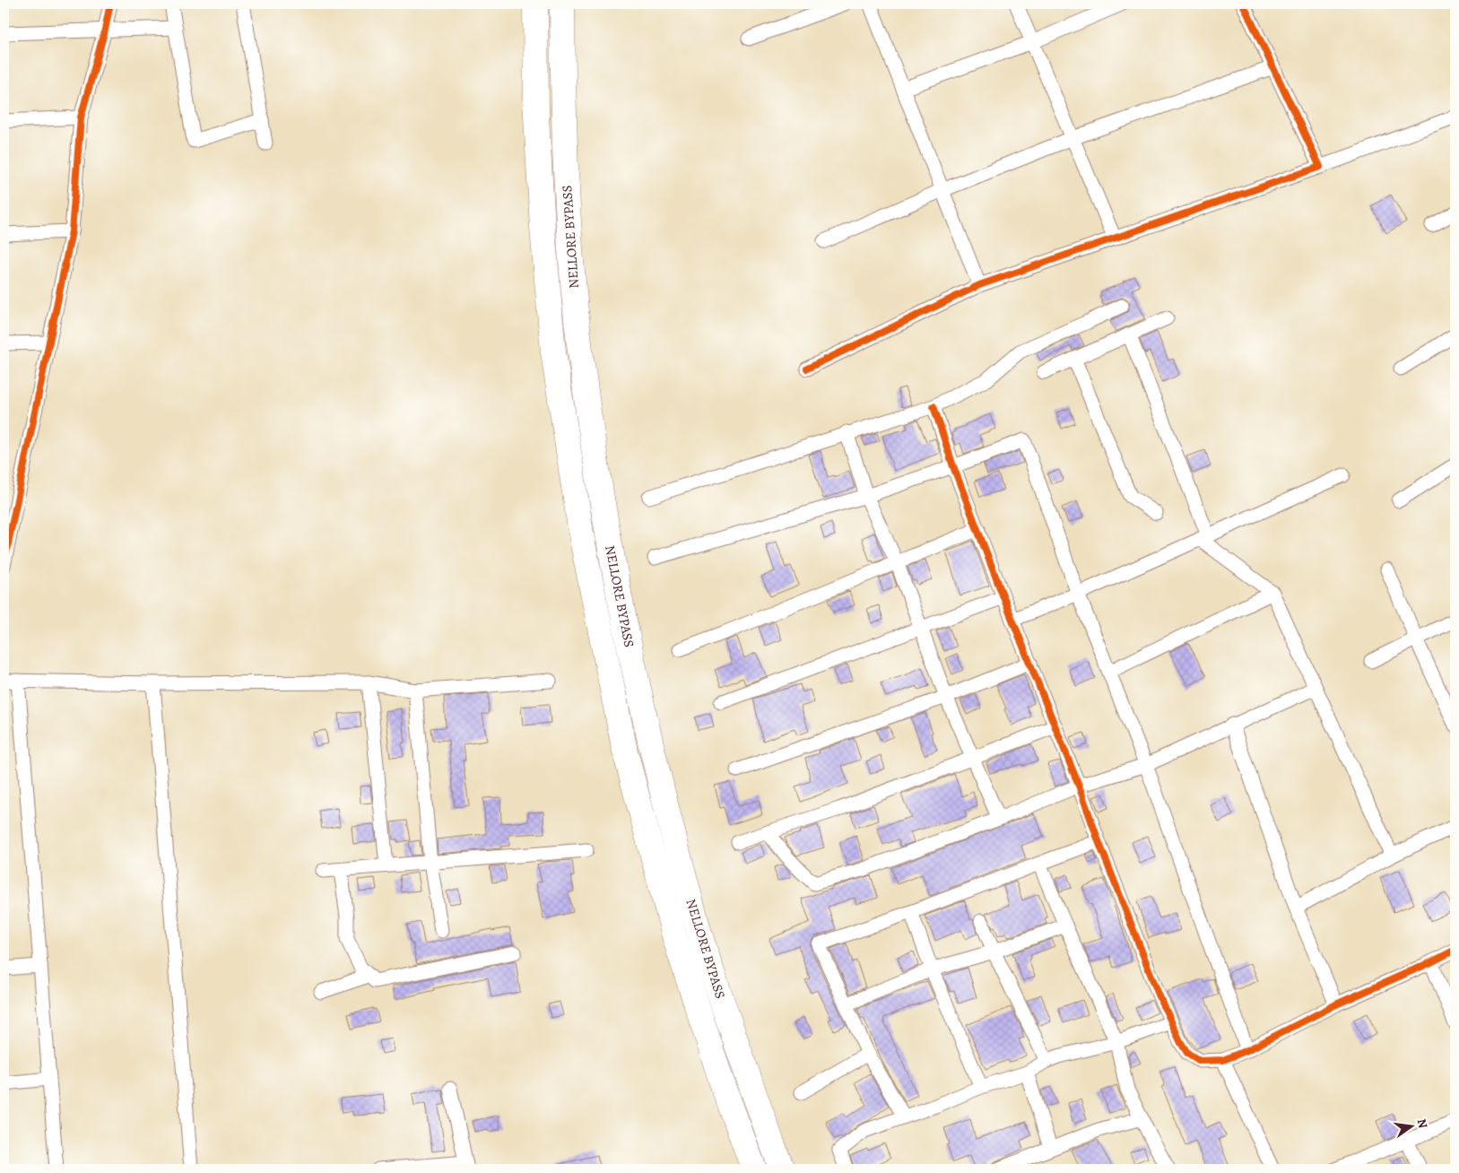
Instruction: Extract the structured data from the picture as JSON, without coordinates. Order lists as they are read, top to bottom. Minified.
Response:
{"streets":{"highway":["NELLORE BYPASS"]},"north":"right"}
